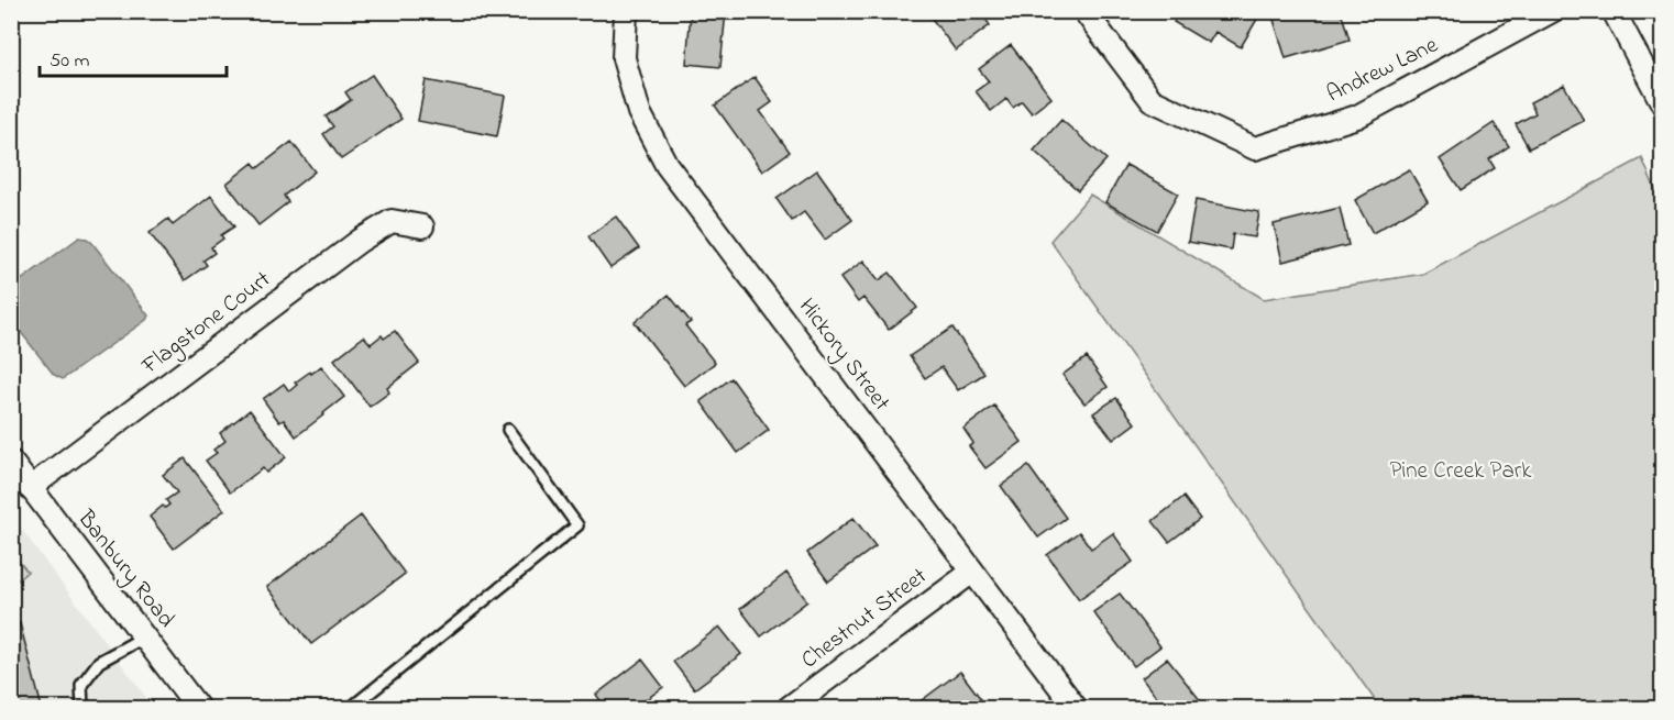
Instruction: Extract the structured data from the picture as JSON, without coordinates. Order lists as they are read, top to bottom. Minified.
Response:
{"streets":{"street":["Andrew Lane","Flagstone Court","Hickory Street","Banbury Road","Chestnut Street"]},"crossings":[["Flagstone Court","Banbury Road"],["Hickory Street","Chestnut Street"]],"parks":["Pine Creek Park"],"scale_bar":"50 m"}
